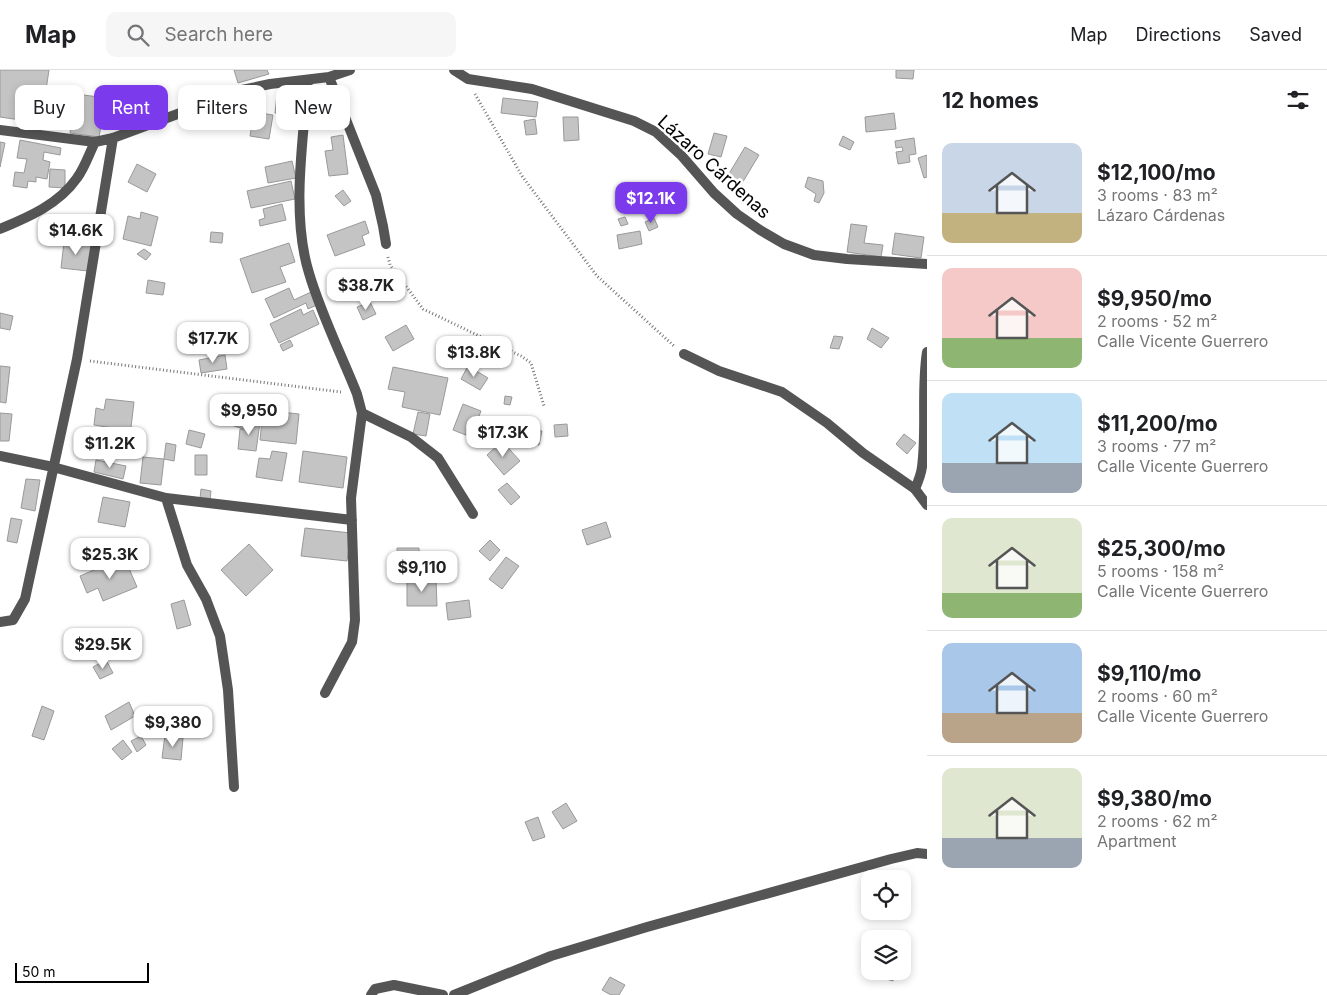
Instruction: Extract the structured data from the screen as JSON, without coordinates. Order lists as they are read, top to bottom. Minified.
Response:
{"streets":{"street":["Lázaro Cárdenas"]},"scale_bar":"50 m","page":{"header":"Map","search":"Search here","nav":["Map","Directions","Saved"],"heading":"12 homes","chip":["Buy","Rent","Filters","New"],"list":[{"name":"$12,100/mo","note":"3 rooms · 83 m² · Lázaro Cárdenas"},{"name":"$9,950/mo","note":"2 rooms · 52 m² · Calle Vicente Guerrero"},{"name":"$11,200/mo","note":"3 rooms · 77 m² · Calle Vicente Guerrero"},{"name":"$25,300/mo","note":"5 rooms · 158 m² · Calle Vicente Guerrero"},{"name":"$9,110/mo","note":"2 rooms · 60 m² · Calle Vicente Guerrero"},{"name":"$9,380/mo","note":"2 rooms · 62 m² · Apartment"}],"price":["$12.1K","$14.6K","$38.7K","$17.7K","$13.8K","$9,950","$17.3K","$11.2K","$25.3K","$9,110","$29.5K","$9,380"],"scale":"50 m"}}
